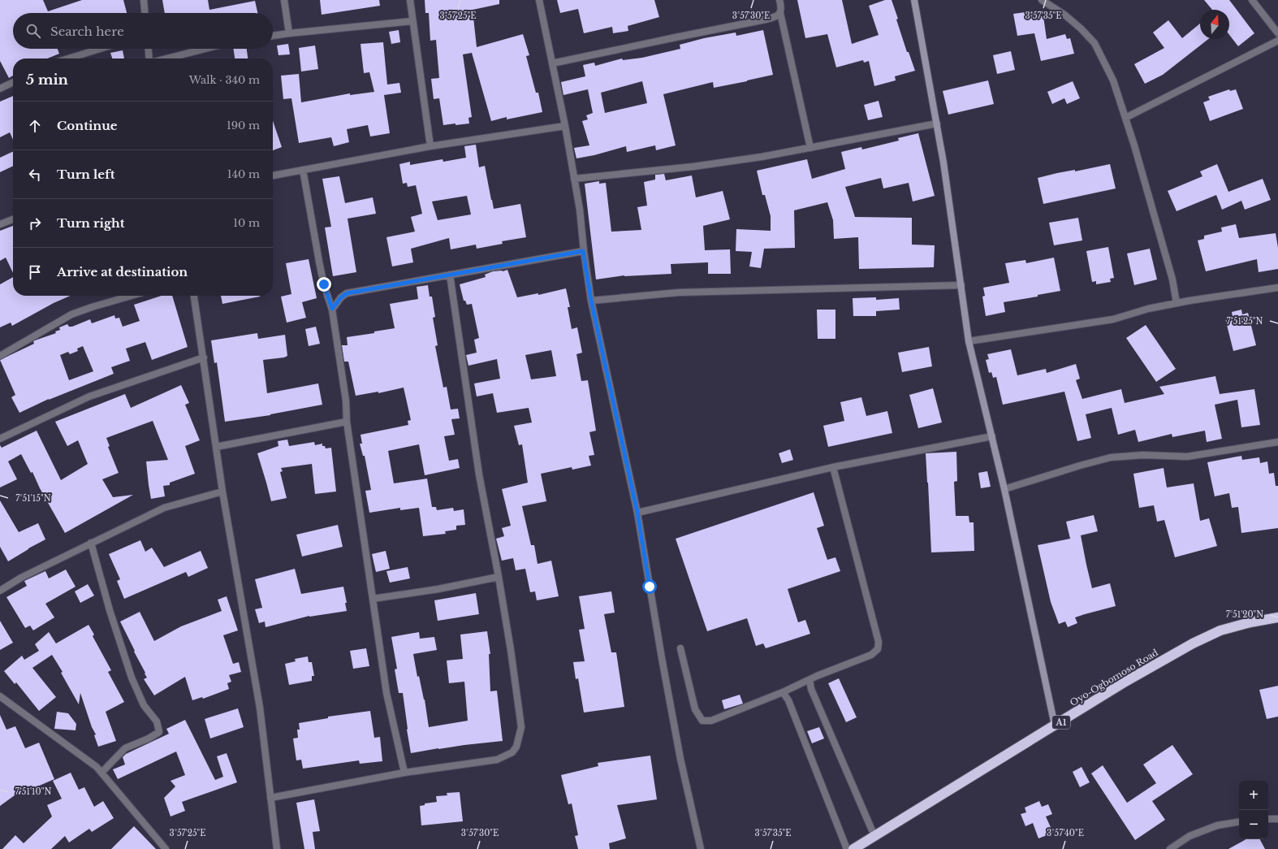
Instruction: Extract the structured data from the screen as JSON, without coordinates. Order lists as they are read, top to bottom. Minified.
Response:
{"streets":{"highway":["Oyo-Ogbomoso Road","A1"]},"north":"top","page":{"search":"Search here","heading":["5 min","Walk · 340 m"],"list":[["Continue","190 m"],["Turn left","140 m"],["Turn right","10 m"],"Arrive at destination"],"map_buttons":["+","−"]},"coordinates":["3°57'25\"E","3°57'30\"E","3°57'35\"E","7°51'25\"N","7°51'15\"N","7°51'20\"N","7°51'10\"N","3°57'40\"E"]}
